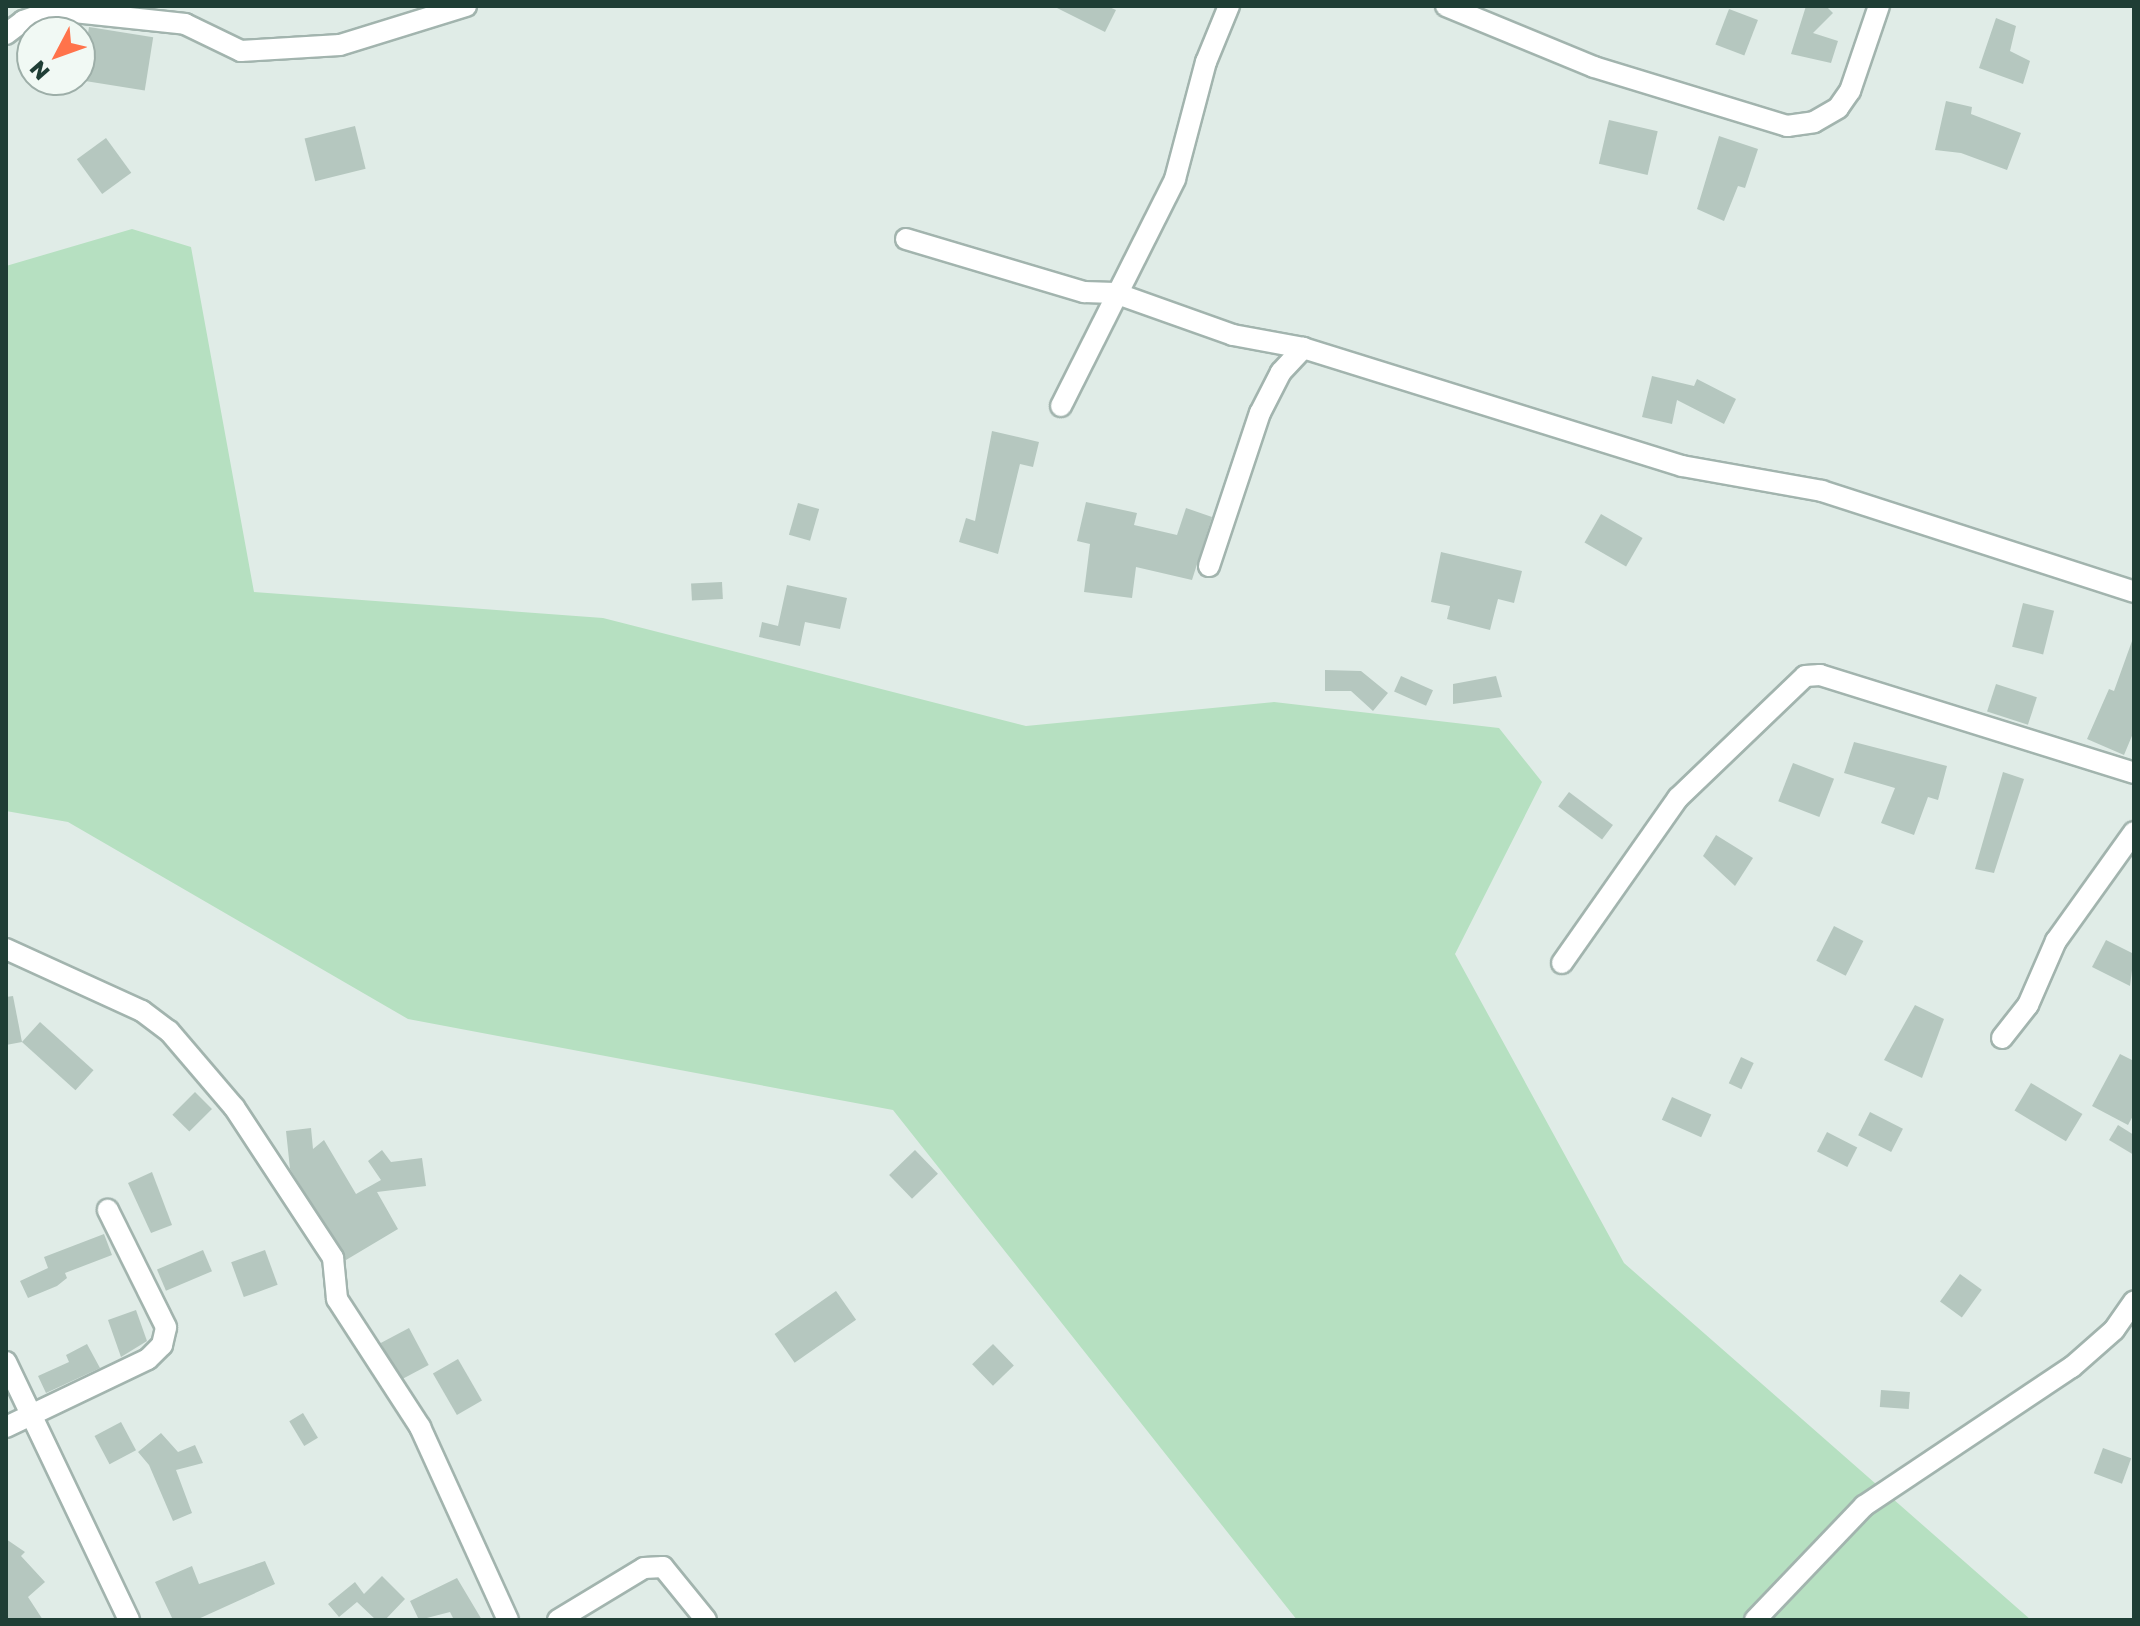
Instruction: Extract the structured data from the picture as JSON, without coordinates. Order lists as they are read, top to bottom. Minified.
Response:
{"north":"bottom left"}
